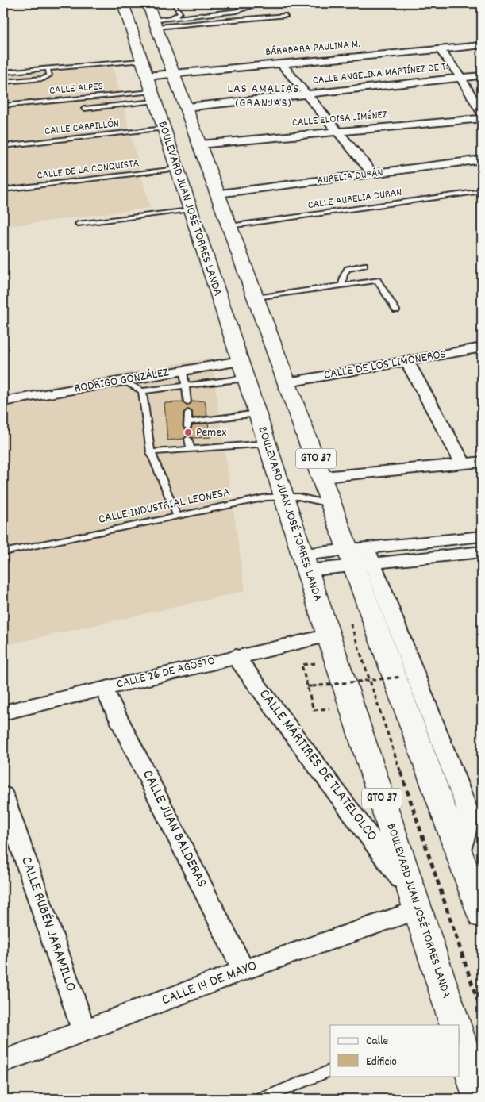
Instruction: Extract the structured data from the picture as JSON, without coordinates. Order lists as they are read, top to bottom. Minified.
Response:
{"streets":{"main road":["BOULEVARD JUAN JOSÉ TORRES LANDA","GTO 37"],"street":["BÁRABARA PAULINA M.","CALLE ANGELINA MARTÍNEZ DE T.","CALLE ELOISA JIMÉNEZ","AURELIA DURÁN","CALLE DE LOS LIMONEROS","RODRIGO GONZÁLEZ","CALLE 26 DE AGOSTO","CALLE MÁRTIRES DE TLATELOLCO","CALLE JUAN BALDERAS","CALLE RUBÉN JARAMILLO","CALLE 14 DE MAYO"],"lane":["CALLE ALPES","CALLE CARRILLÓN","CALLE DE LA CONQUISTA","CALLE AURELIA DURAN","CALLE INDUSTRIAL LEONESA"]},"crossings":[["BÁRABARA PAULINA M.","BOULEVARD JUAN JOSÉ TORRES LANDA"],["BÁRABARA PAULINA M.","GTO 37"],["CALLE ANGELINA MARTÍNEZ DE T.","GTO 37"],["CALLE ALPES","BOULEVARD JUAN JOSÉ TORRES LANDA"],["CALLE ELOISA JIMÉNEZ","GTO 37"],["CALLE CARRILLÓN","BOULEVARD JUAN JOSÉ TORRES LANDA"],["CALLE DE LA CONQUISTA","BOULEVARD JUAN JOSÉ TORRES LANDA"],["AURELIA DURÁN","GTO 37"],["CALLE AURELIA DURAN","GTO 37"],["BOULEVARD JUAN JOSÉ TORRES LANDA","RODRIGO GONZÁLEZ"],["BOULEVARD JUAN JOSÉ TORRES LANDA","CALLE INDUSTRIAL LEONESA"],["BOULEVARD JUAN JOSÉ TORRES LANDA","CALLE 26 DE AGOSTO"],["BOULEVARD JUAN JOSÉ TORRES LANDA","CALLE MÁRTIRES DE TLATELOLCO"],["BOULEVARD JUAN JOSÉ TORRES LANDA","CALLE 14 DE MAYO"],["CALLE DE LOS LIMONEROS","GTO 37"],["GTO 37","CALLE INDUSTRIAL LEONESA"],["CALLE 26 DE AGOSTO","CALLE MÁRTIRES DE TLATELOLCO"],["CALLE 26 DE AGOSTO","CALLE JUAN BALDERAS"],["CALLE MÁRTIRES DE TLATELOLCO","CALLE 14 DE MAYO"],["CALLE JUAN BALDERAS","CALLE 14 DE MAYO"],["CALLE RUBÉN JARAMILLO","CALLE 14 DE MAYO"]],"districts":["LAS AMALIAS (GRANJAS)"],"places":["Pemex"],"legend":["Calle","Edificio"]}
